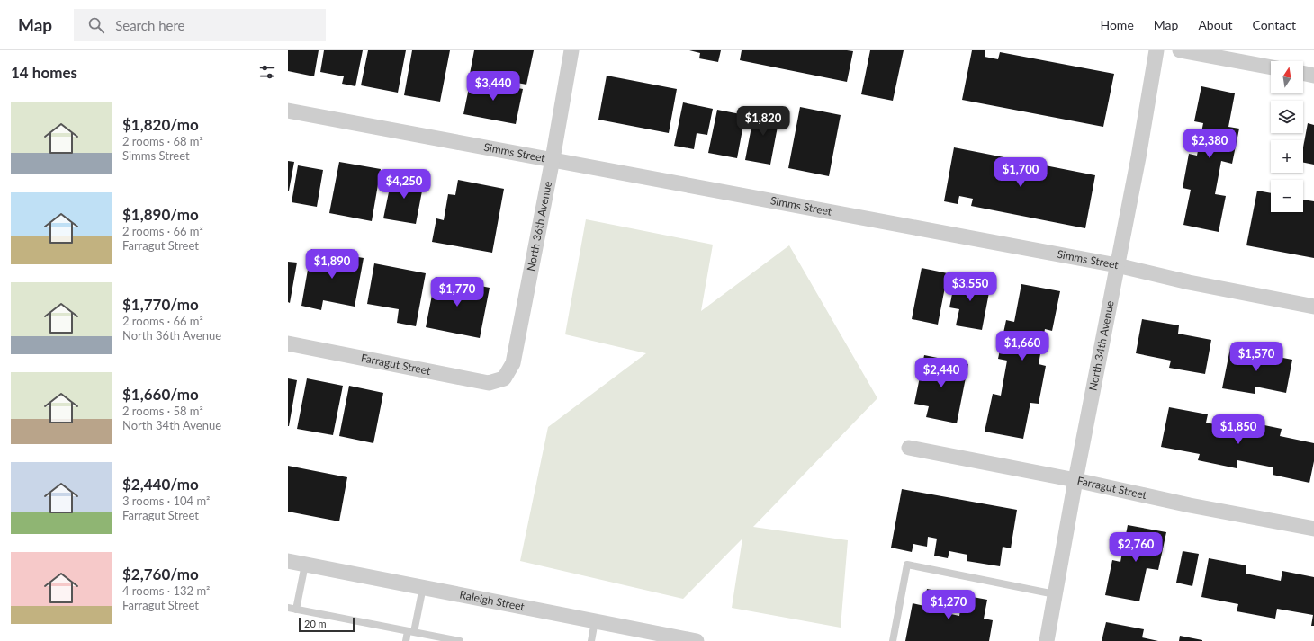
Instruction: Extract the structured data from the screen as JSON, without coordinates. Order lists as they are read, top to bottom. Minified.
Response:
{"streets":{"street":["Simms Street","North 36th Avenue","North 34th Avenue","Farragut Street","Raleigh Street"]},"crossings":[["Simms Street","North 36th Avenue"],["Simms Street","North 34th Avenue"],["North 36th Avenue","Farragut Street"],["North 34th Avenue","Farragut Street"]],"scale_bar":"20 m","north":"top","page":{"header":"Map","search":"Search here","nav":["Home","Map","About","Contact"],"heading":"14 homes","map_buttons":["+","−"],"price":["$3,440","$1,820","$2,380","$1,700","$4,250","$1,890","$3,550","$1,770","$1,660","$1,570","$2,440","$1,850","$2,760","$1,270"],"list":[{"name":"$1,820/mo","note":"2 rooms · 68 m² · Simms Street"},{"name":"$1,890/mo","note":"2 rooms · 66 m² · Farragut Street"},{"name":"$1,770/mo","note":"2 rooms · 66 m² · North 36th Avenue"},{"name":"$1,660/mo","note":"2 rooms · 58 m² · North 34th Avenue"},{"name":"$2,440/mo","note":"3 rooms · 104 m² · Farragut Street"},{"name":"$2,760/mo","note":"4 rooms · 132 m² · Farragut Street"}],"scale":"20 m"}}
